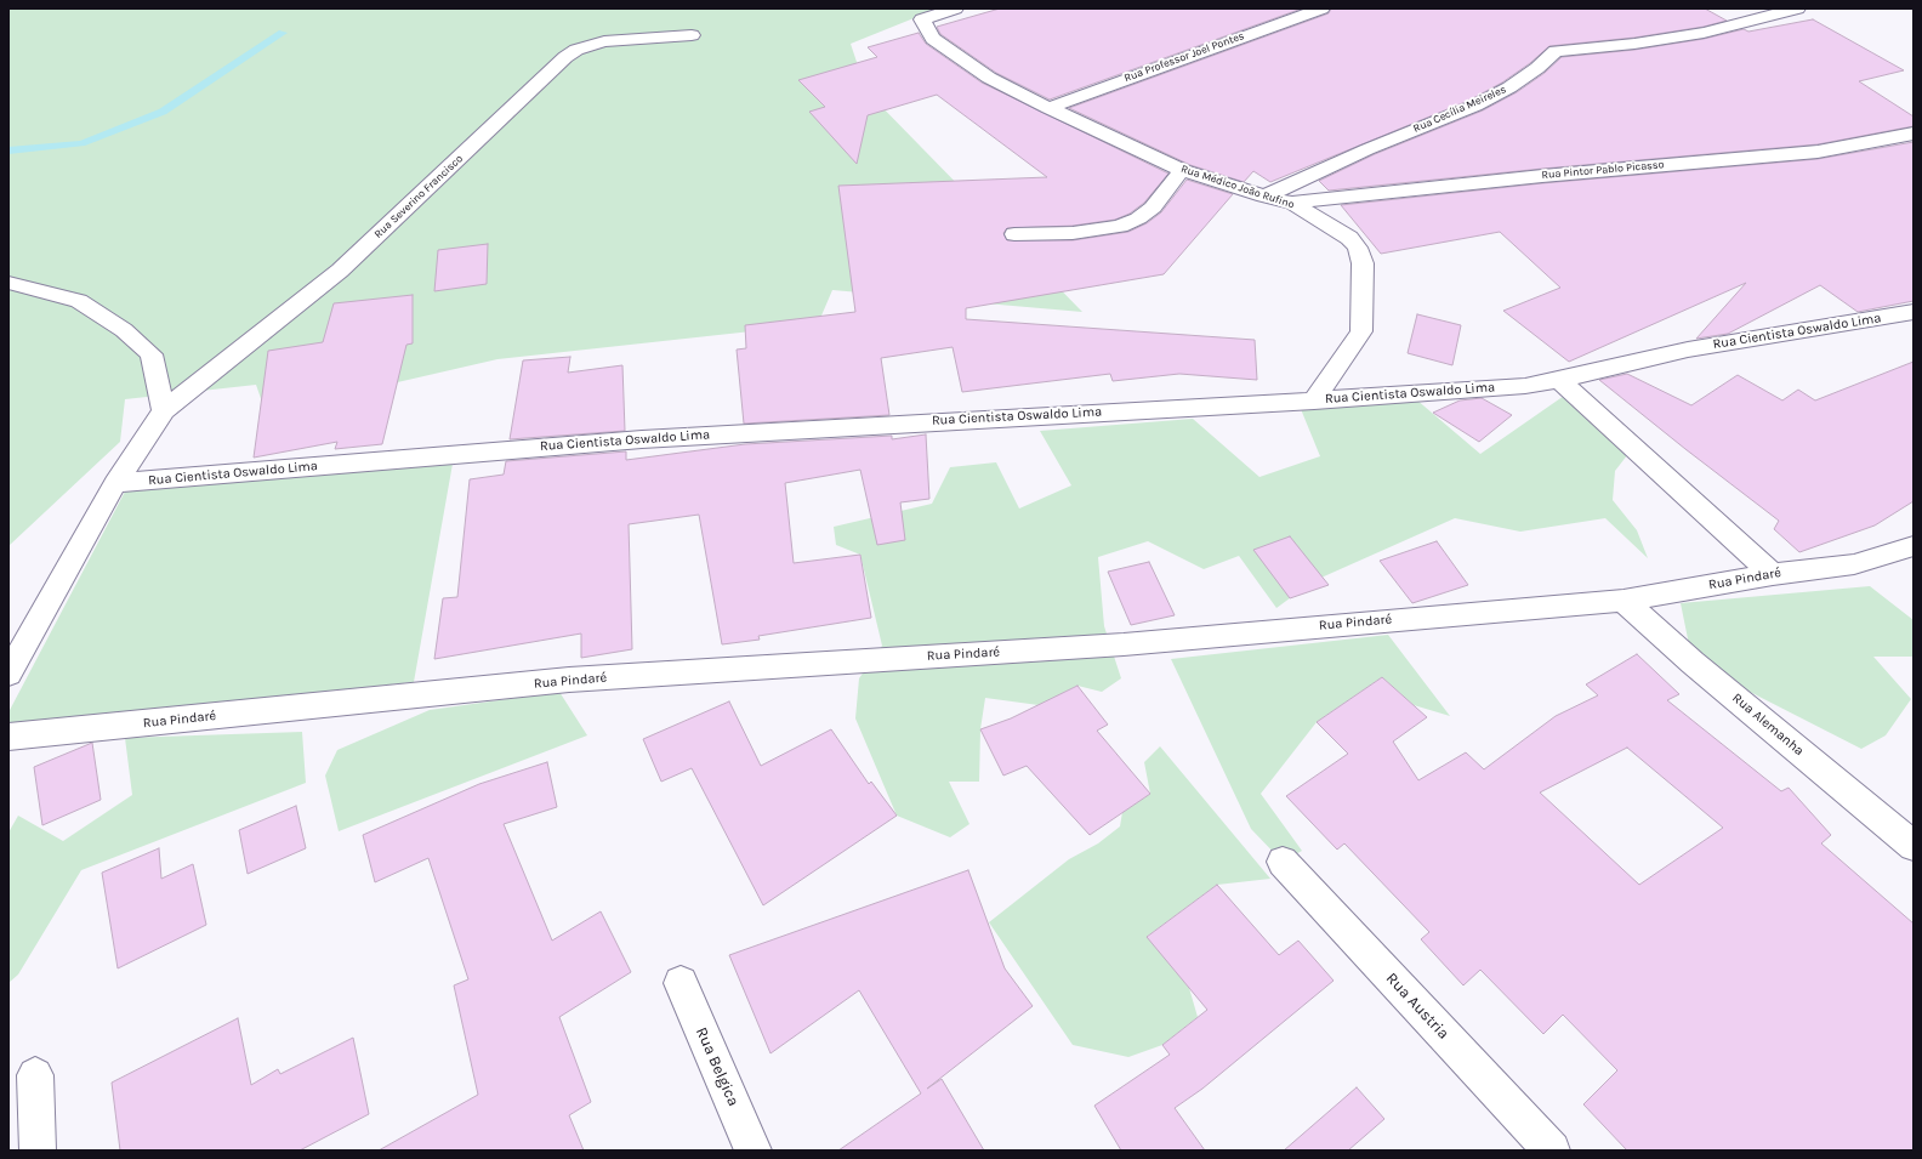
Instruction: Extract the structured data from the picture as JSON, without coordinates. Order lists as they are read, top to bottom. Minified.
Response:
{"streets":{"street":["Rua Professor Joel Pontes","Rua Cecília Meireles","Rua Pintor Pablo Picasso","Rua Médico João Rufino","Rua Severino Francisco","Rua Cientista Oswaldo Lima","Rua Pindaré","Rua Alemanha","Rua Austria","Rua Belgica"]},"crossings":[["Rua Professor Joel Pontes","Rua Médico João Rufino"],["Rua Cecília Meireles","Rua Médico João Rufino"],["Rua Pintor Pablo Picasso","Rua Médico João Rufino"],["Rua Médico João Rufino","Rua Cientista Oswaldo Lima"],["Rua Severino Francisco","Rua Cientista Oswaldo Lima"],["Rua Pindaré","Rua Alemanha"]]}
